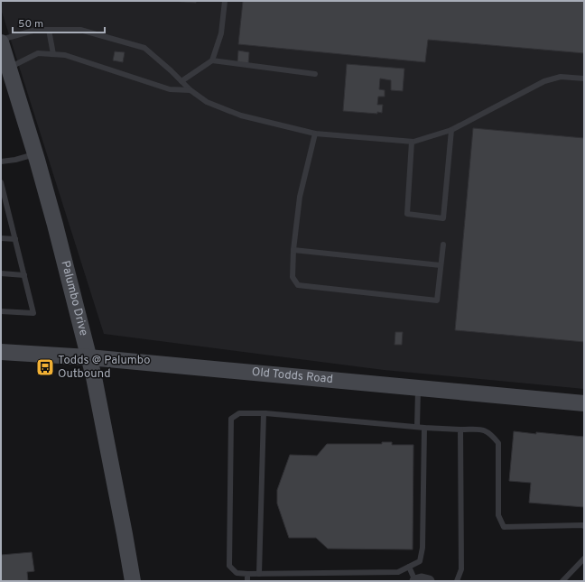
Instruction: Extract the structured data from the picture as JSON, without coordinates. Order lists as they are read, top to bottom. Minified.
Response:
{"streets":{"main road":["Palumbo Drive","Old Todds Road"]},"crossings":[["Palumbo Drive","Old Todds Road"]],"places":{"bus stop":["Todds @ Palumbo Outbound"]},"scale_bar":"50 m"}
